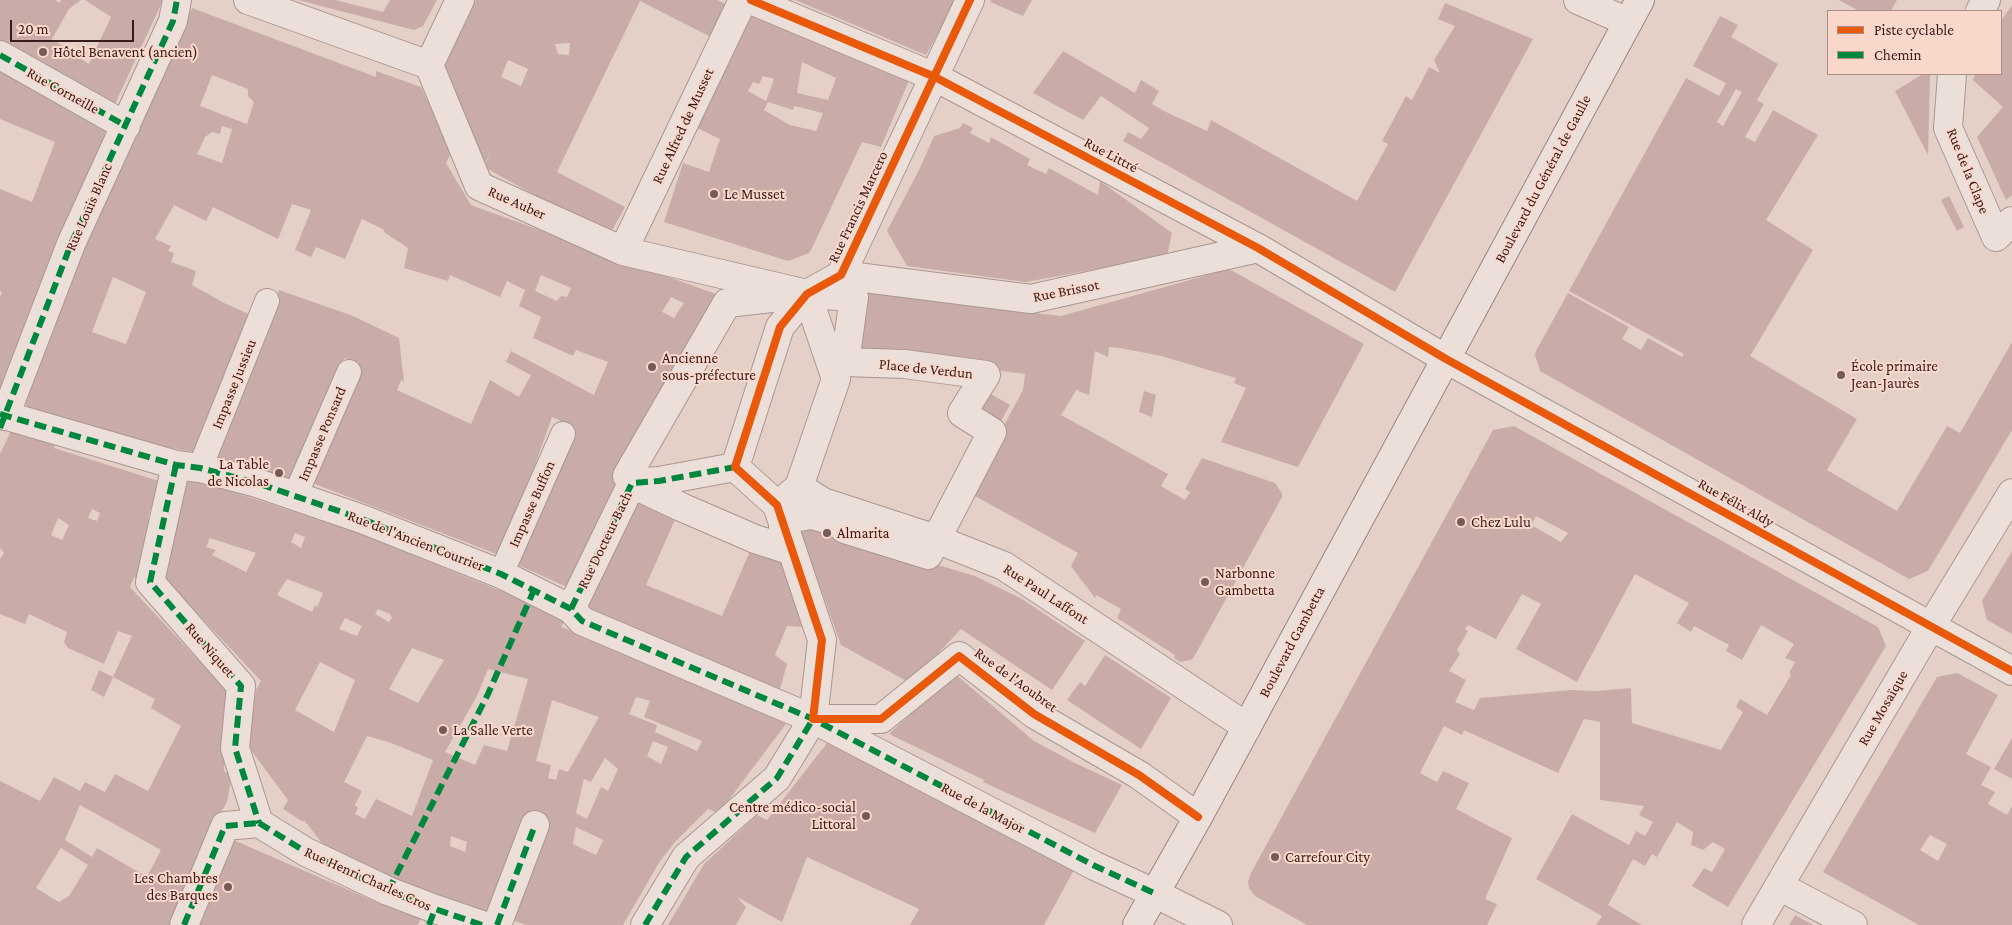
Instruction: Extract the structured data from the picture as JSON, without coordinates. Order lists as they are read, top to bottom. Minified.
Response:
{"streets":{"street":["Rue Corneille","Rue Alfred de Musset","Rue Littré","Rue de la Clape","Boulevard du Général de Gaulle","Rue Auber","Rue Louis Blanc","Rue Francis Marcero","Rue Brissot","Place de Verdun","Rue Félix Aldy","Rue Docteur Bach","Rue de l'Ancien Courrier","Rue Paul Laffont","Boulevard Gambetta","Rue Niquet","Rue de l'Aoubret","Rue Mosaïque","Rue de la Major","Rue Henri Charles Cros"],"lane":["Impasse Jussieu","Impasse Ponsard","Impasse Buffon"]},"crossings":[["Rue Corneille","Rue Louis Blanc"],["Rue Alfred de Musset","Rue Auber"],["Rue Littré","Boulevard du Général de Gaulle"],["Rue Littré","Rue Francis Marcero"],["Rue Littré","Rue Brissot"],["Rue Littré","Rue Félix Aldy"],["Rue Littré","Boulevard Gambetta"],["Boulevard du Général de Gaulle","Rue Félix Aldy"],["Boulevard du Général de Gaulle","Boulevard Gambetta"],["Rue Auber","Rue Francis Marcero"],["Rue Auber","Place de Verdun"],["Rue Louis Blanc","Rue de l'Ancien Courrier"],["Rue Francis Marcero","Rue Brissot"],["Rue Francis Marcero","Place de Verdun"],["Rue Francis Marcero","Rue Docteur Bach"],["Place de Verdun","Rue Docteur Bach"],["Place de Verdun","Rue Paul Laffont"],["Impasse Jussieu","Rue de l'Ancien Courrier"],["Impasse Jussieu","Rue Niquet"],["Impasse Ponsard","Rue de l'Ancien Courrier"],["Rue Félix Aldy","Boulevard Gambetta"],["Rue Félix Aldy","Rue Mosaïque"],["Impasse Buffon","Rue de l'Ancien Courrier"],["Rue Docteur Bach","Rue de l'Ancien Courrier"],["Rue de l'Ancien Courrier","Rue Niquet"],["Rue de l'Ancien Courrier","Rue de l'Aoubret"],["Rue de l'Ancien Courrier","Rue de la Major"],["Rue Paul Laffont","Boulevard Gambetta"],["Boulevard Gambetta","Rue de l'Aoubret"],["Boulevard Gambetta","Rue de la Major"],["Rue Niquet","Rue Henri Charles Cros"],["Rue de l'Aoubret","Rue de la Major"]],"places":["Hôtel Benavent (ancien)","Le Musset","Ancienne sous-préfecture","École primaire Jean-Jaurès","La Table de Nicolas","Chez Lulu","Almarita","Narbonne Gambetta","La Salle Verte","Centre médico-social Littoral","Carrefour City","Les Chambres des Barques"],"legend":["Piste cyclable","Chemin"],"scale_bar":"20 m"}
